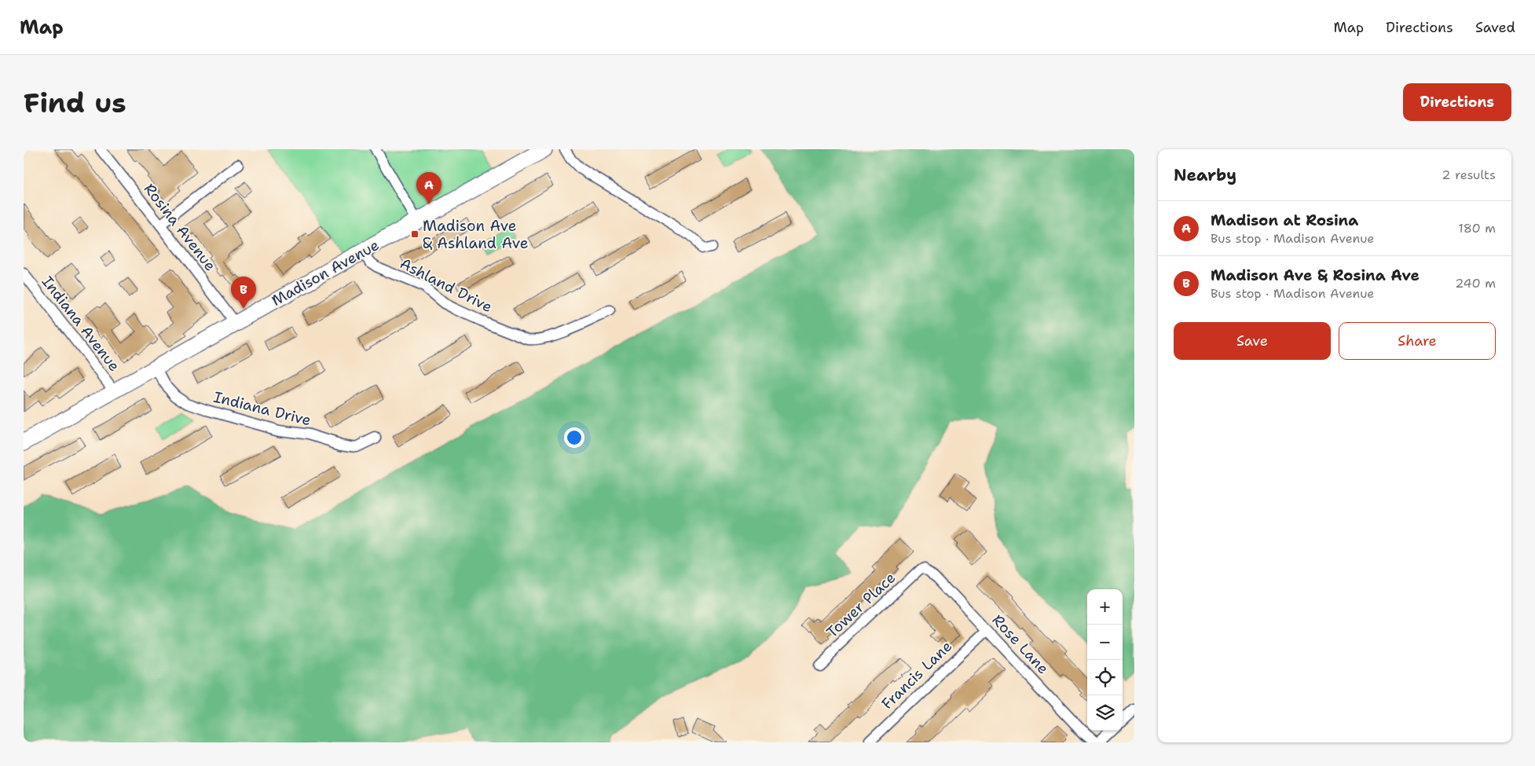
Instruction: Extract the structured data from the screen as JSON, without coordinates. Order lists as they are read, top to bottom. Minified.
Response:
{"streets":{"main road":["Madison Avenue"],"street":["Rosina Avenue","Ashland Drive","Indiana Avenue","Indiana Drive","Tower Place","Rose Lane","Francis Lane"]},"crossings":[["Rosina Avenue","Madison Avenue"],["Madison Avenue","Ashland Drive"],["Madison Avenue","Indiana Avenue"],["Madison Avenue","Indiana Drive"],["Tower Place","Rose Lane"],["Rose Lane","Francis Lane"]],"places":{"transit":["Madison Ave & Ashland Ave"]},"page":{"header":"Map","nav":["Map","Directions","Saved"],"buttons":["Directions",["Save","Share"]],"title":"Find us","heading":["Nearby","2 results"],"pins":["A","B"],"list":[{"mark":"A","name":"Madison at Rosina","note":"Bus stop · Madison Avenue","value":"180 m"},{"mark":"B","name":"Madison Ave & Rosina Ave","note":"Bus stop · Madison Avenue","value":"240 m"}],"map_buttons":["+","−"]}}
